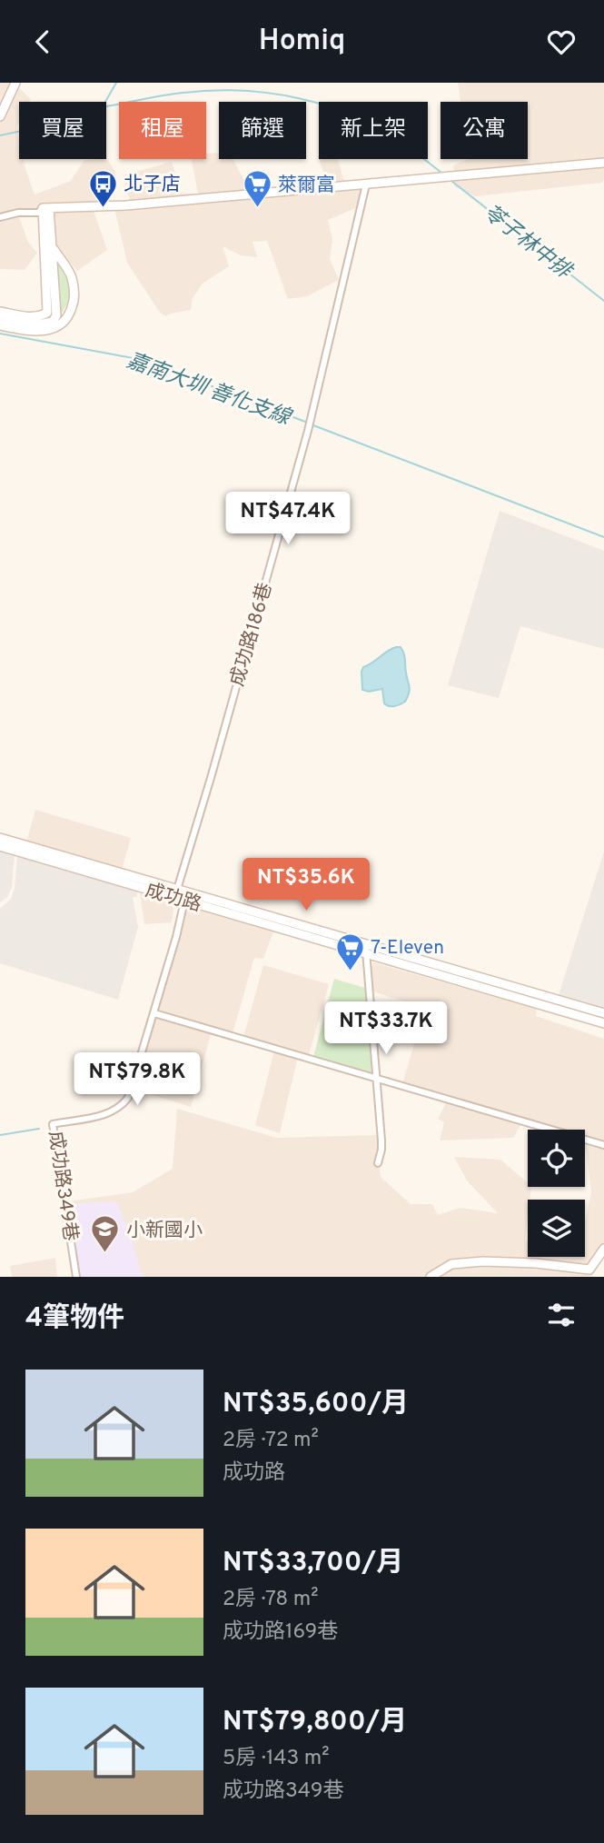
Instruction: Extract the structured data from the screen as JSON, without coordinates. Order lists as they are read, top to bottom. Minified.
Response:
{"streets":{"street":["成功路186巷","成功路","成功路349巷"]},"crossings":[["成功路186巷","成功路"],["成功路","成功路349巷"]],"water":["苓子林中排","嘉南大圳 善化支線"],"places":{"bus stop":["北子店"],"supermarket":["萊爾富","7-Eleven"],"school or university":["小新國小"]},"page":{"header":"Homiq","chip":["買屋","租屋","篩選","新上架","公寓"],"price":["NT$47.4K","NT$35.6K","NT$33.7K","NT$79.8K"],"heading":"4筆物件","list":[{"name":"NT$35,600/月","note":"2房 · 72 m² · 成功路"},{"name":"NT$33,700/月","note":"2房 · 78 m² · 成功路169巷"},{"name":"NT$79,800/月","note":"5房 · 143 m² · 成功路349巷"}]}}
